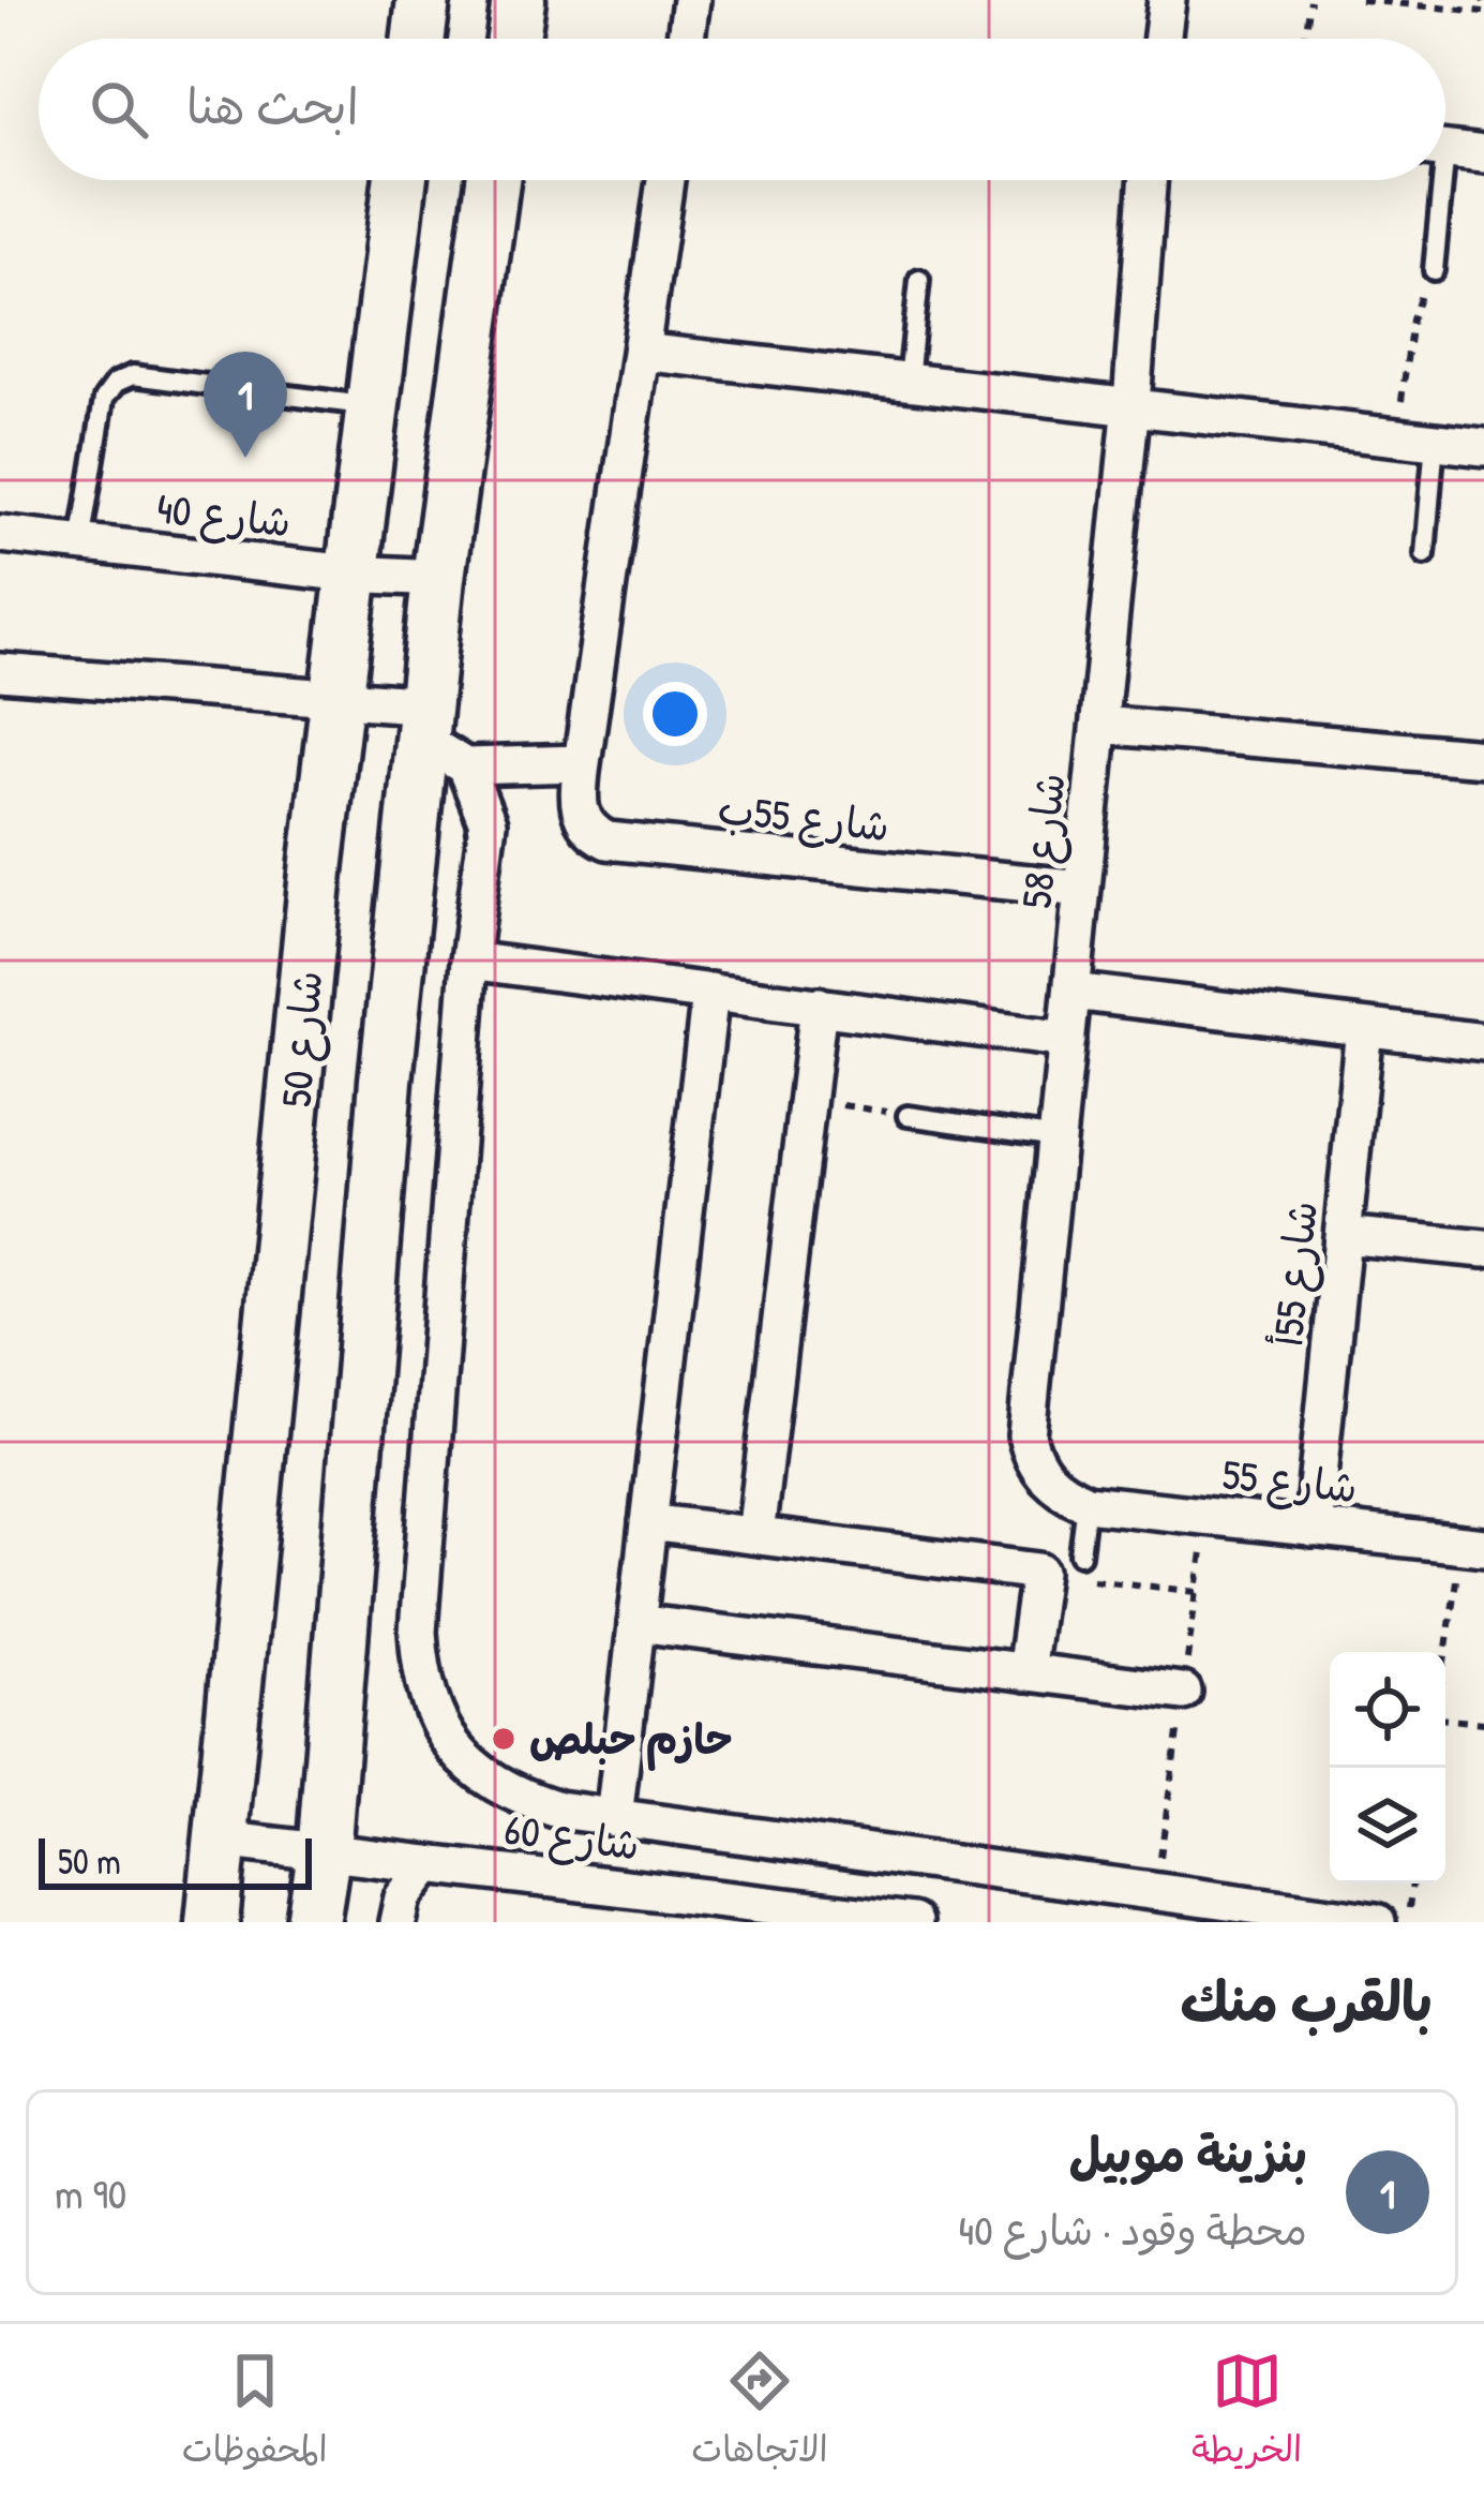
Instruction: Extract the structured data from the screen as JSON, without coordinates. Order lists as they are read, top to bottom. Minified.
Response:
{"streets":{"street":["شارع 40","شارع 55ب","شارع 58","شارع 50","شارع 55أ","شارع 55","شارع 60"]},"crossings":[["شارع 40","شارع 50"],["شارع 55ب","شارع 58"],["شارع 58","شارع 55"],["شارع 50","شارع 60"],["شارع 55أ","شارع 55"]],"places":["حازم حبلص"],"scale_bar":"50 m","page":{"search":"ابحث هنا","pins":"1","scale":"50 m","heading":"بالقرب منك","list":[{"mark":"1","name":"بنزينة موبيل","note":"محطة وقود · شارع 40","value":"90 m"}],"nav":["الخريطة","الاتجاهات","المحفوظات"]}}
